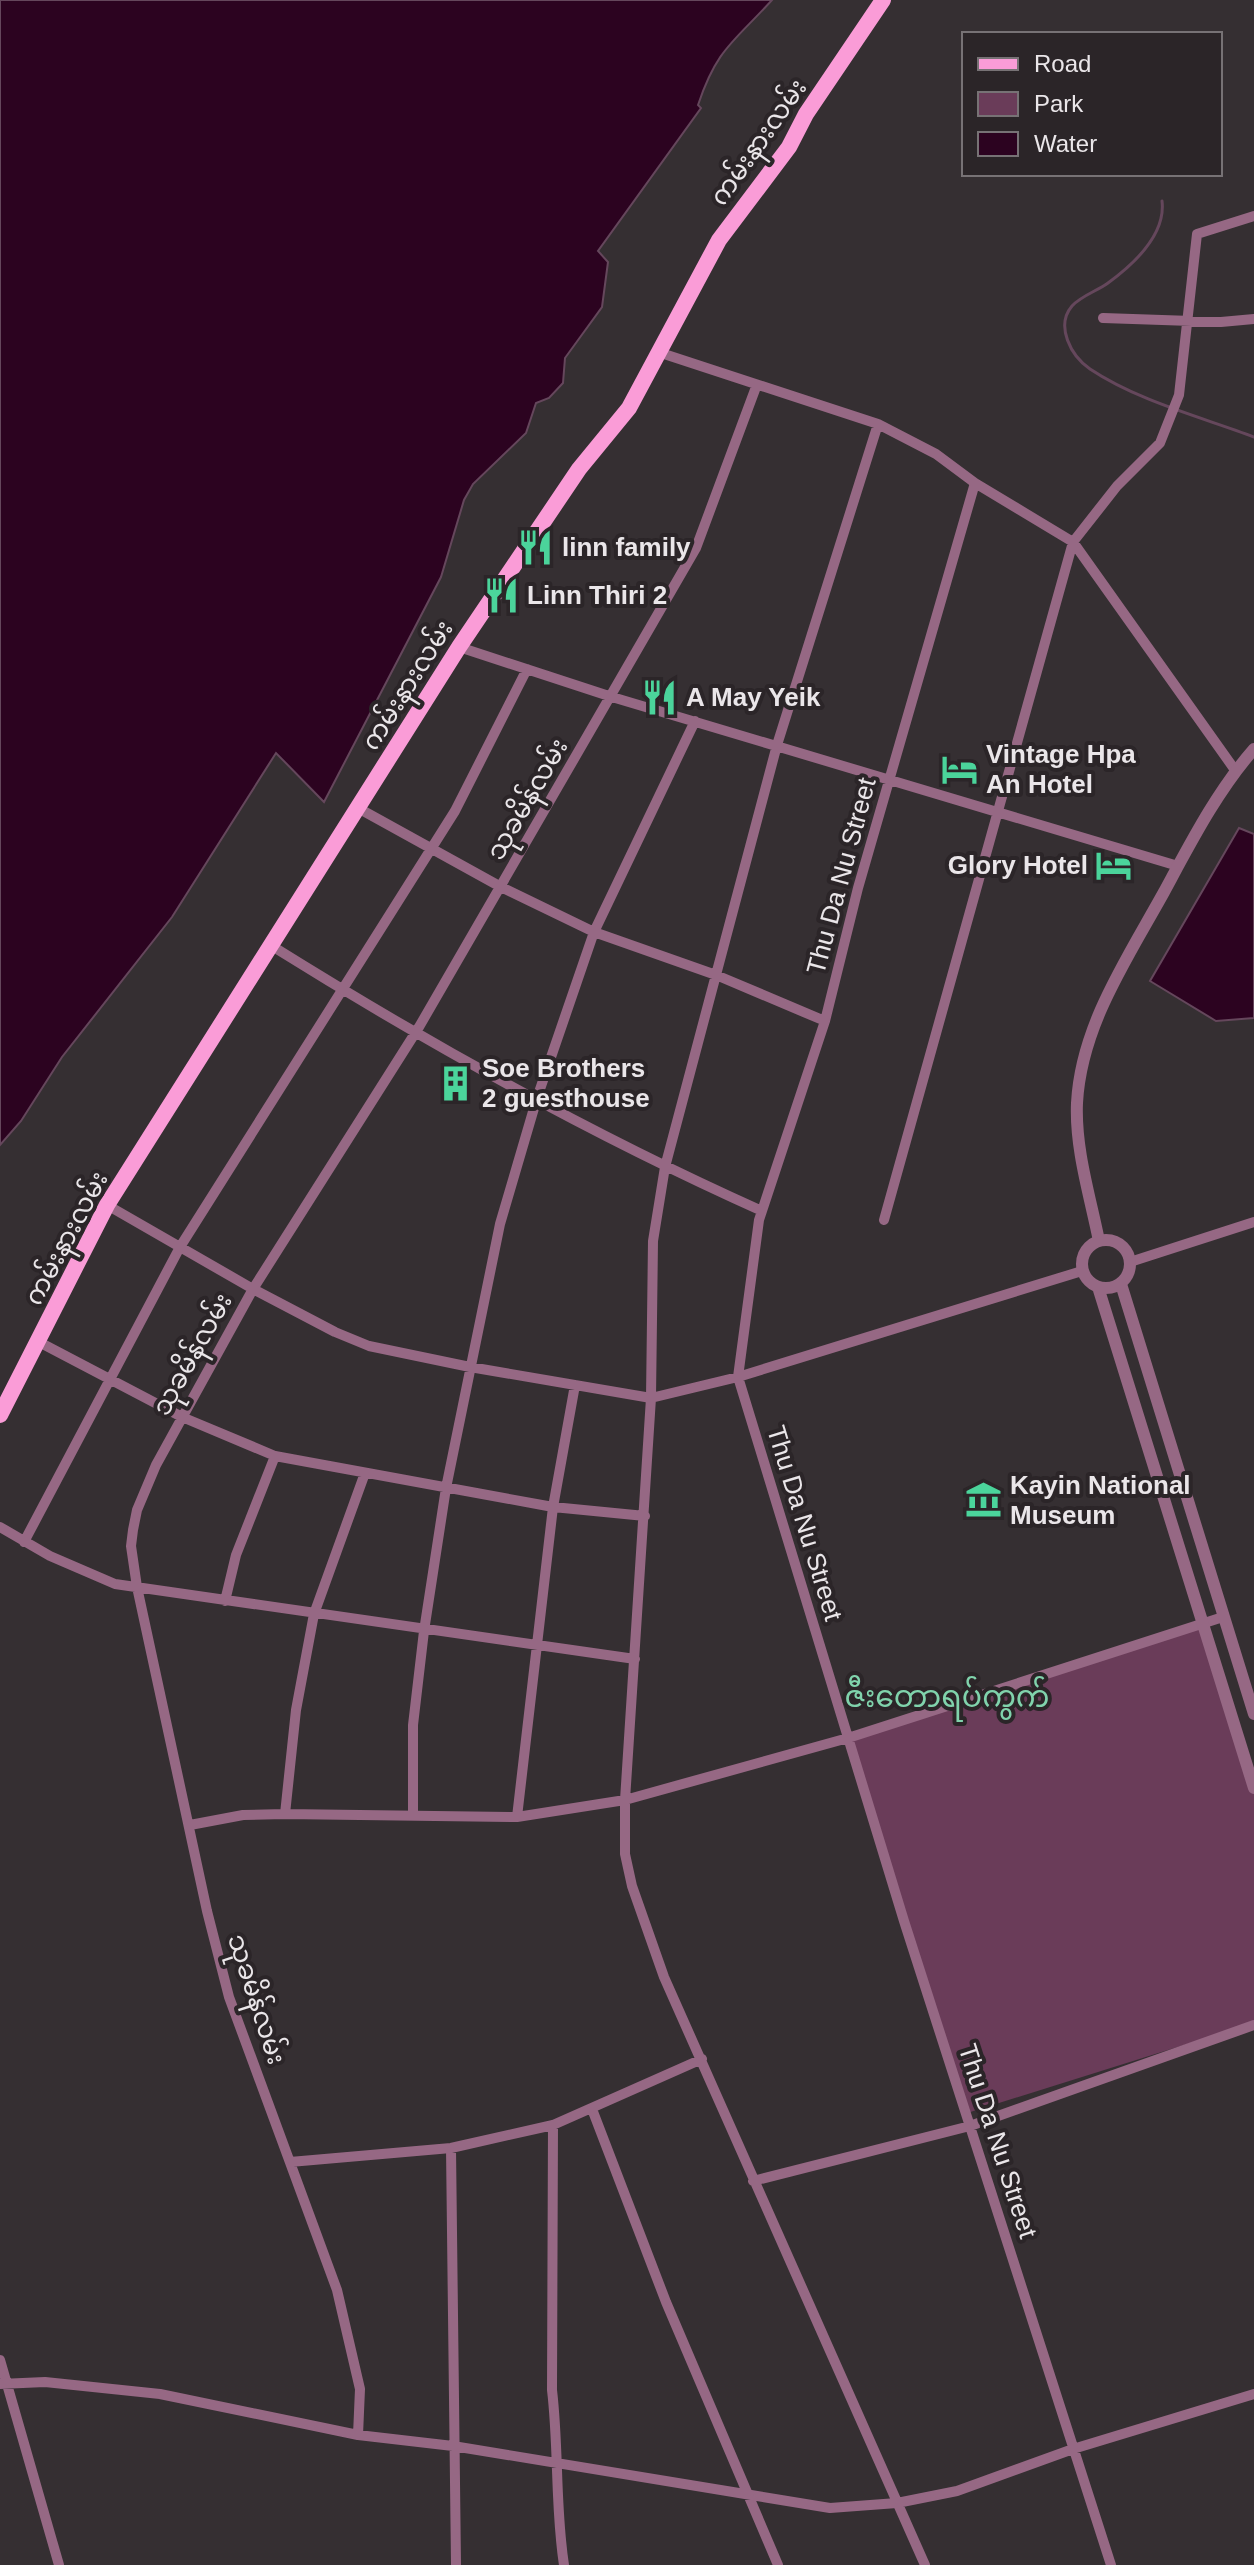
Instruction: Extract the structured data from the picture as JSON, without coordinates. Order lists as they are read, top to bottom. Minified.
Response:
{"streets":{"main road":["ကမ်းနားလမ်း"],"street":["သုခမိန်လမ်း","Thu Da Nu Street"]},"districts":["ဇီးတောရပ်ကွက်"],"places":{"restaurant":["linn family","Linn Thiri 2","A May Yeik"],"hotel":["Vintage Hpa An Hotel","Glory Hotel"],"building":["Soe Brothers 2 guesthouse"],"museum":["Kayin National Museum"]},"legend":["Road","Park","Water"]}
